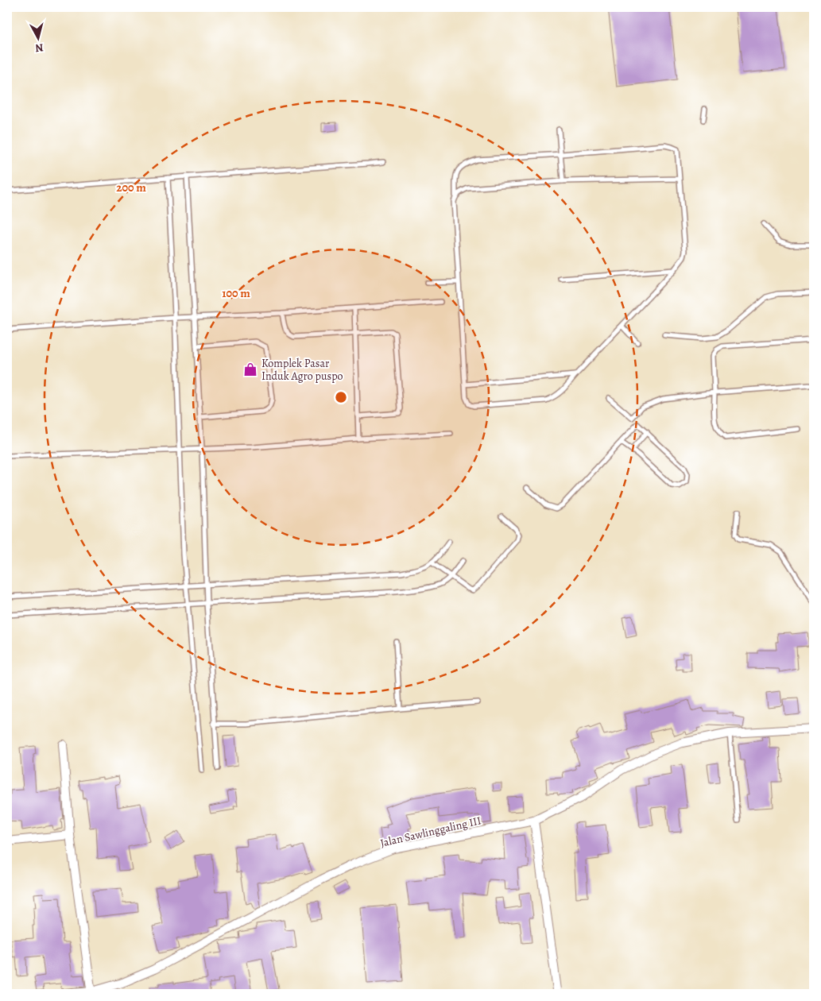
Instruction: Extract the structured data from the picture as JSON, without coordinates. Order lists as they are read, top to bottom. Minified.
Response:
{"streets":{"street":["Jalan Sawlinggaling III"]},"places":{"shop":["Komplek Pasar Induk Agro puspo"]},"north":"bottom","rings":["200 m","100 m"]}
